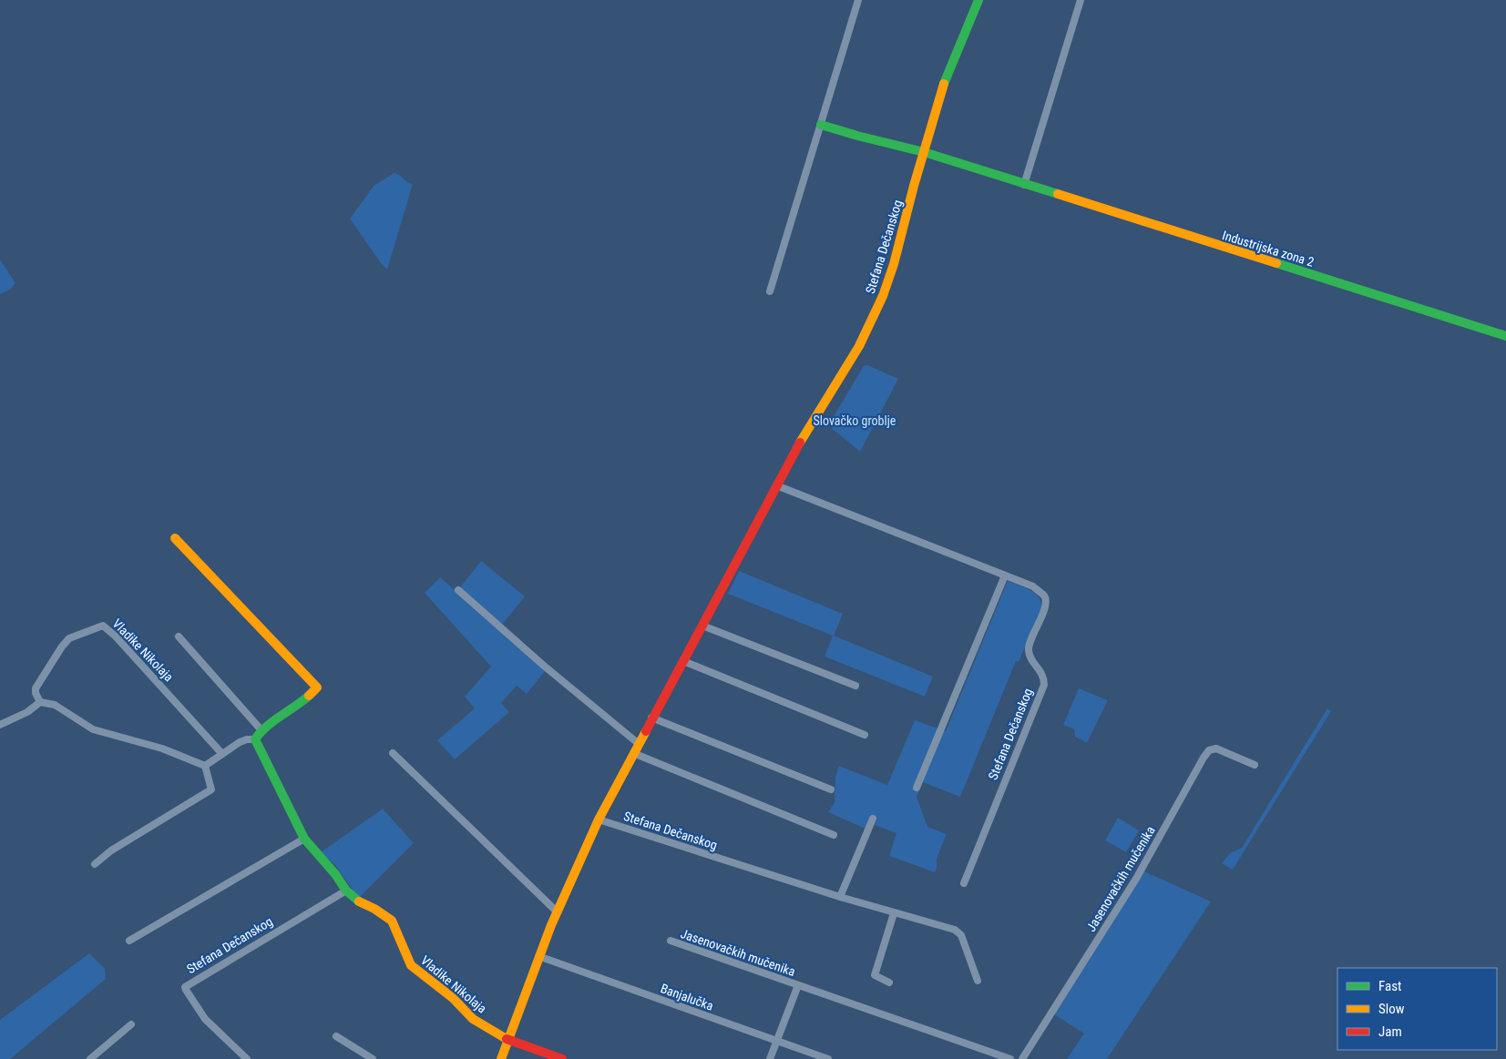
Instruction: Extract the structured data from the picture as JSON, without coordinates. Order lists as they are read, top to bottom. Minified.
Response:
{"streets":{"street":["Stefana Dečanskog","Industrijska zona 2","Vladike Nikolaja","Jasenovačkih mučenika","Banjalučka"]},"crossings":[["Stefana Dečanskog","Industrijska zona 2"],["Stefana Dečanskog","Vladike Nikolaja"],["Stefana Dečanskog","Banjalučka"],["Jasenovačkih mučenika","Banjalučka"]],"parks":["Slovačko groblje"],"legend":["Fast","Slow","Jam"]}
